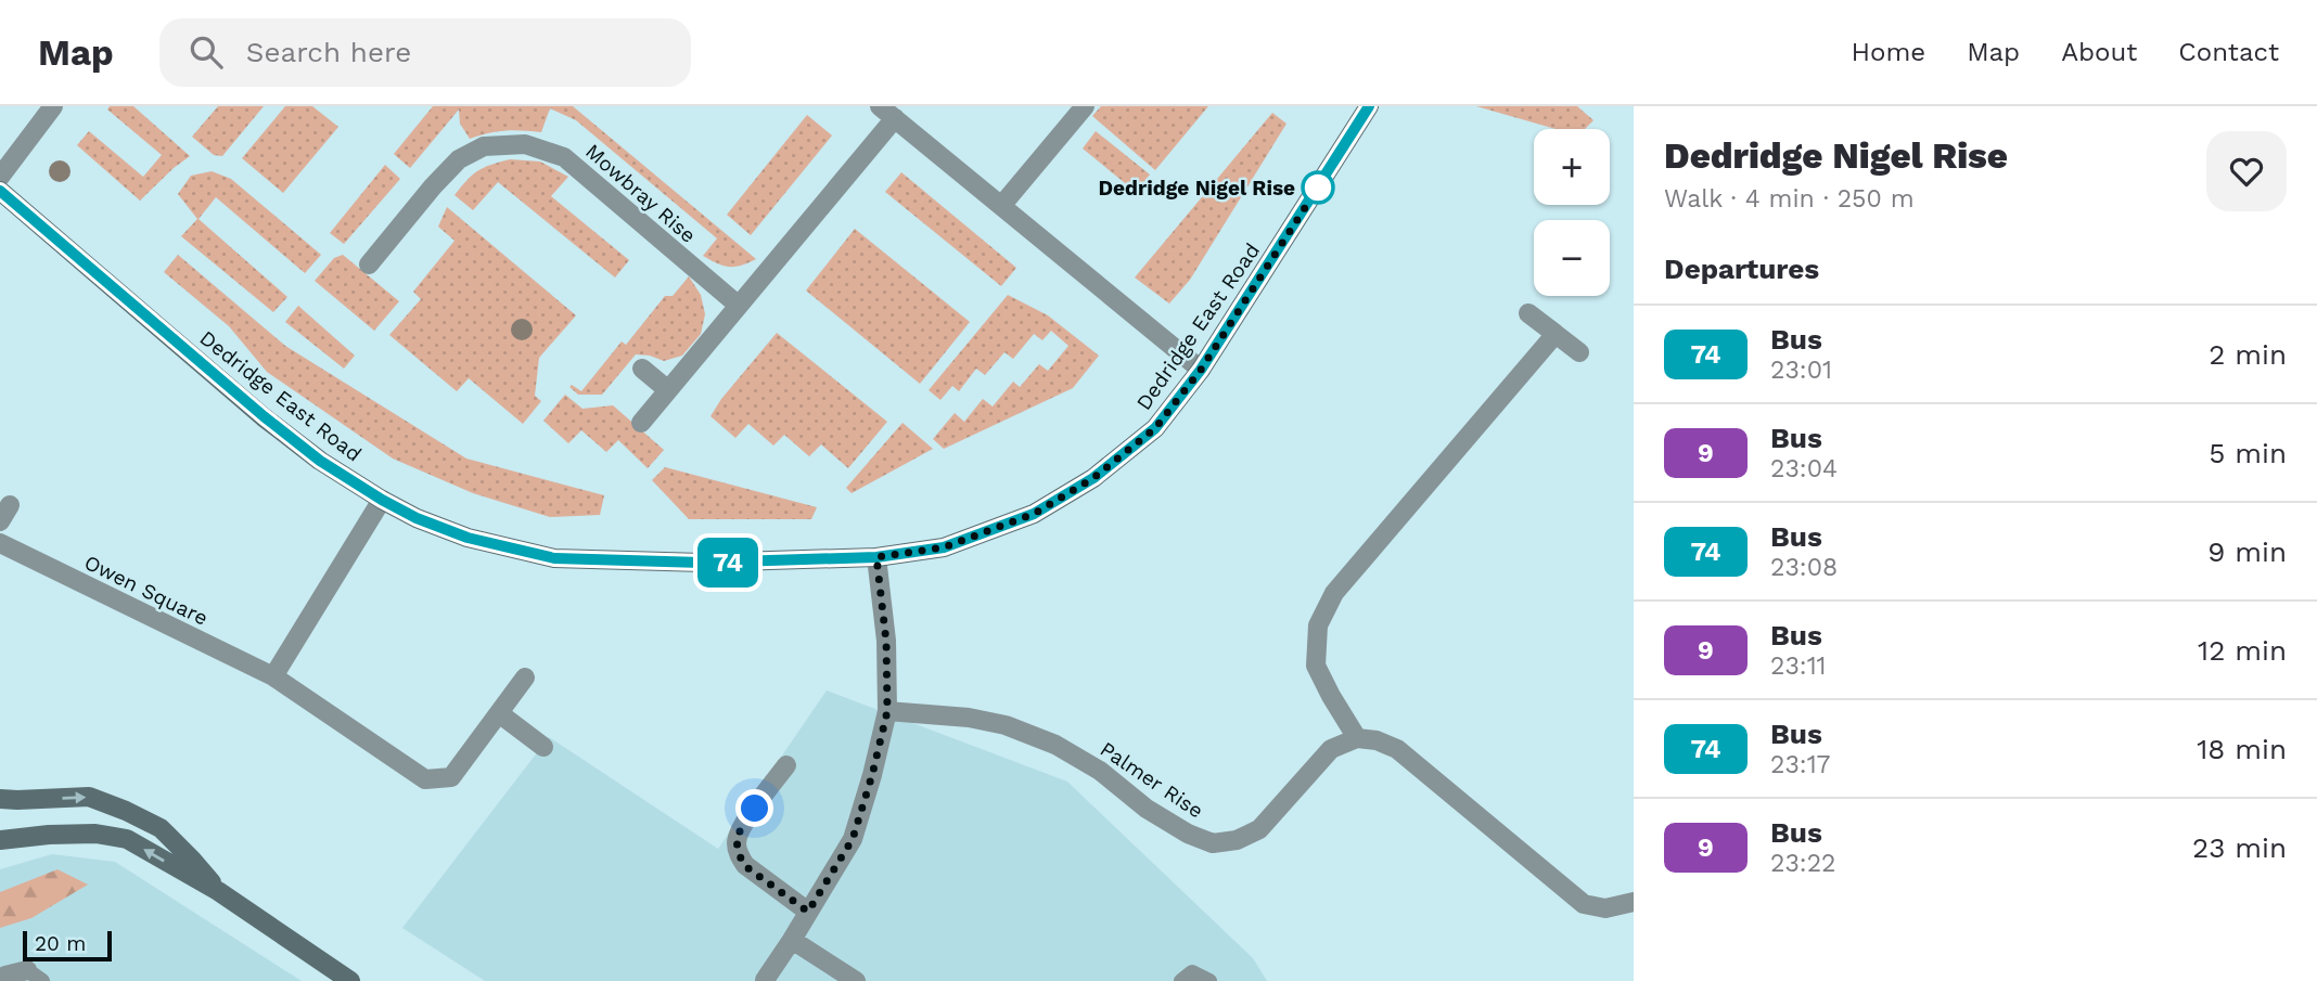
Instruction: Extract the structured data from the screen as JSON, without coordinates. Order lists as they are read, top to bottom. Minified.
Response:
{"streets":{"street":["Mowbray Rise","Dedridge East Road","Owen Square","Palmer Rise"]},"places":["Dedridge Nigel Rise"],"lines":["bus line 74"],"scale_bar":"20 m","page":{"header":"Map","search":"Search here","nav":["Home","Map","About","Contact"],"on_map":"74","heading":[["Dedridge Nigel Rise","Walk · 4 min · 250 m"],"Departures"],"map_buttons":["+","−"],"list":[{"mark":"74","name":"Bus","note":"23:01","value":"2 min"},{"mark":"9","name":"Bus","note":"23:04","value":"5 min"},{"mark":"74","name":"Bus","note":"23:08","value":"9 min"},{"mark":"9","name":"Bus","note":"23:11","value":"12 min"},{"mark":"74","name":"Bus","note":"23:17","value":"18 min"},{"mark":"9","name":"Bus","note":"23:22","value":"23 min"}],"scale":"20 m"}}
